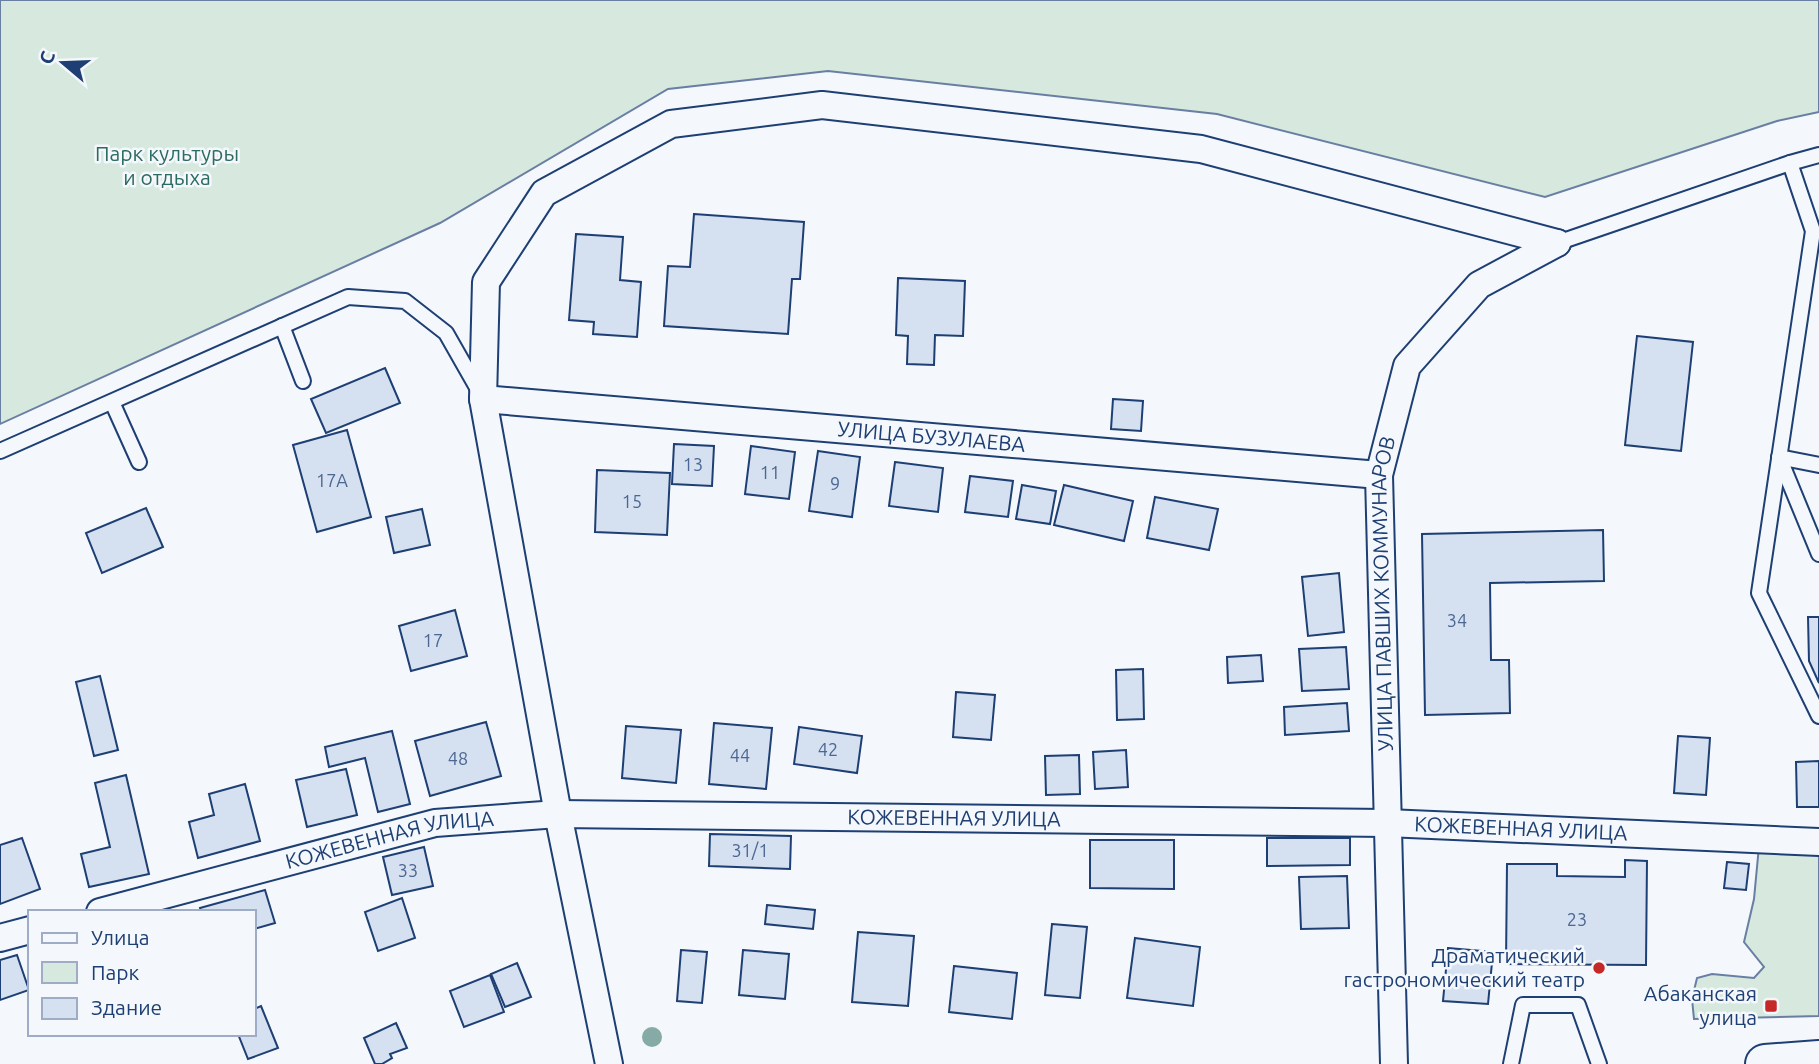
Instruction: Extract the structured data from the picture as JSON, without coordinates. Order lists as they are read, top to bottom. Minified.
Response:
{"streets":{"street":["УЛИЦА БУЗУЛАЕВА","УЛИЦА ПАВШИХ КОММУНАРОВ","КОЖЕВЕННАЯ УЛИЦА"]},"crossings":[["УЛИЦА БУЗУЛАЕВА","УЛИЦА ПАВШИХ КОММУНАРОВ"],["УЛИЦА ПАВШИХ КОММУНАРОВ","КОЖЕВЕННАЯ УЛИЦА"]],"parks":["Парк культуры и отдыха"],"places":{"other":["Драматический гастрономический театр"],"transit":["Абаканская улица"]},"house_numbers":["13","11","17А","9","15","34","17","42","44","48","31/1","33","23"],"legend":["Улица","Парк","Здание"],"north":"left"}
